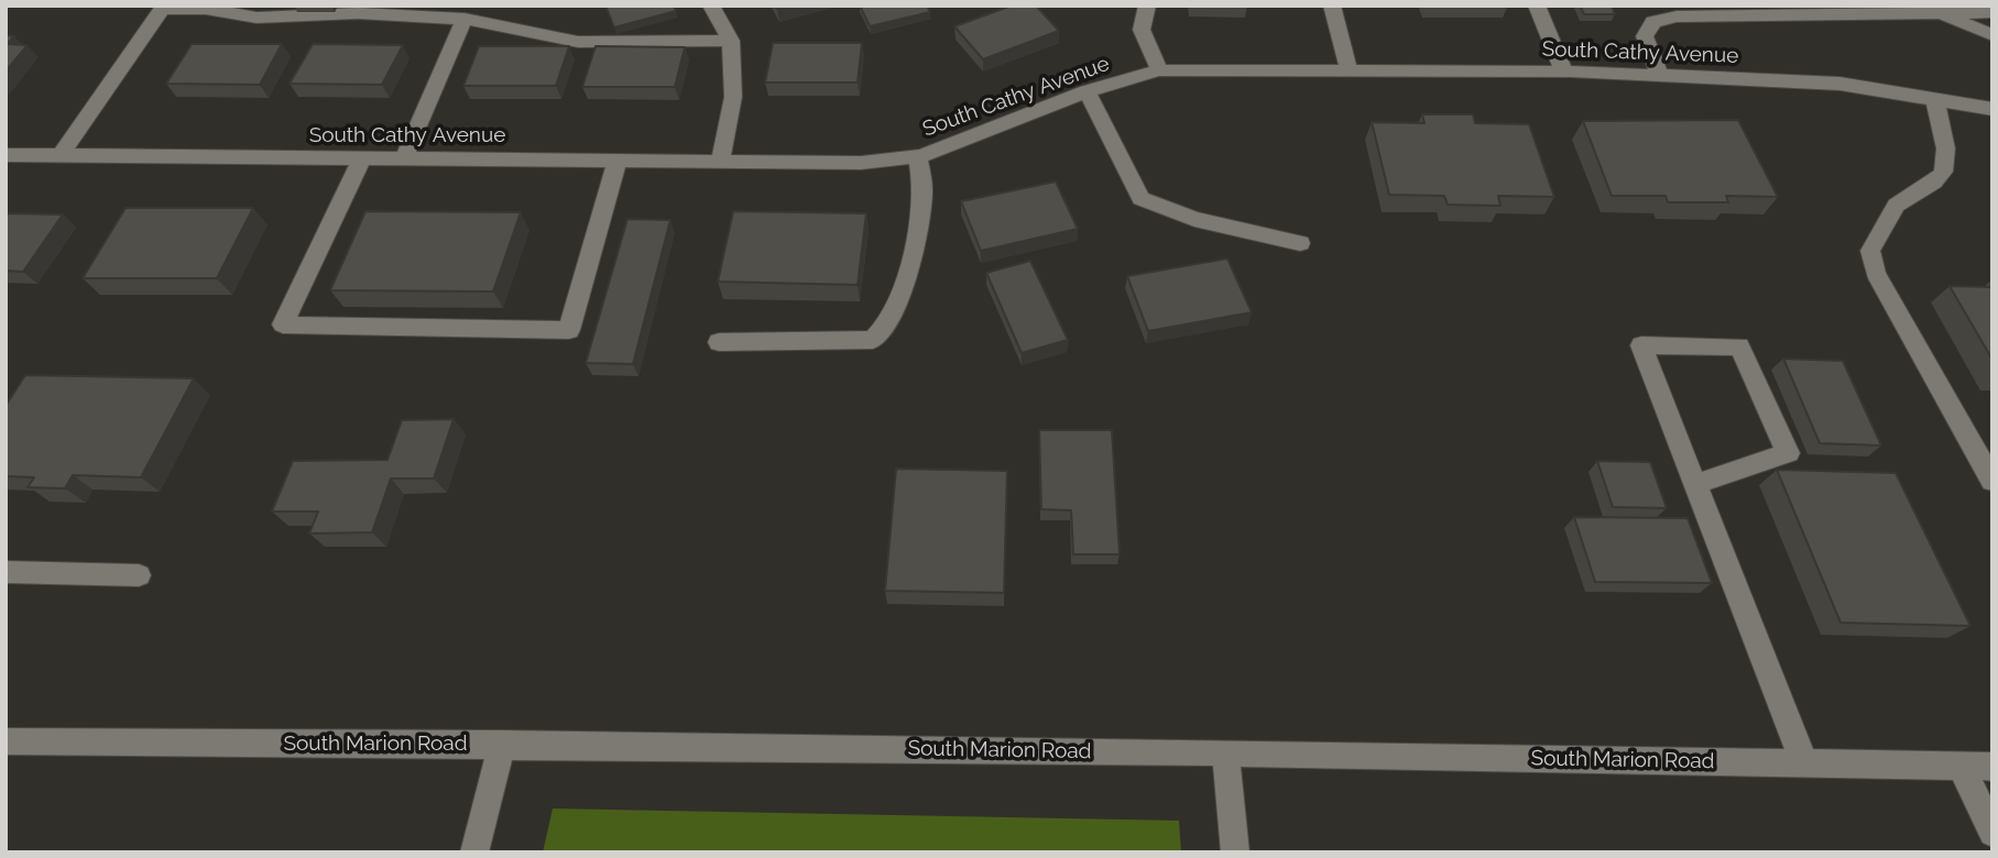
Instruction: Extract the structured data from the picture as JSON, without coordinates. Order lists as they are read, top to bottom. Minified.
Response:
{"streets":{"street":["South Cathy Avenue","South Marion Road"]}}
